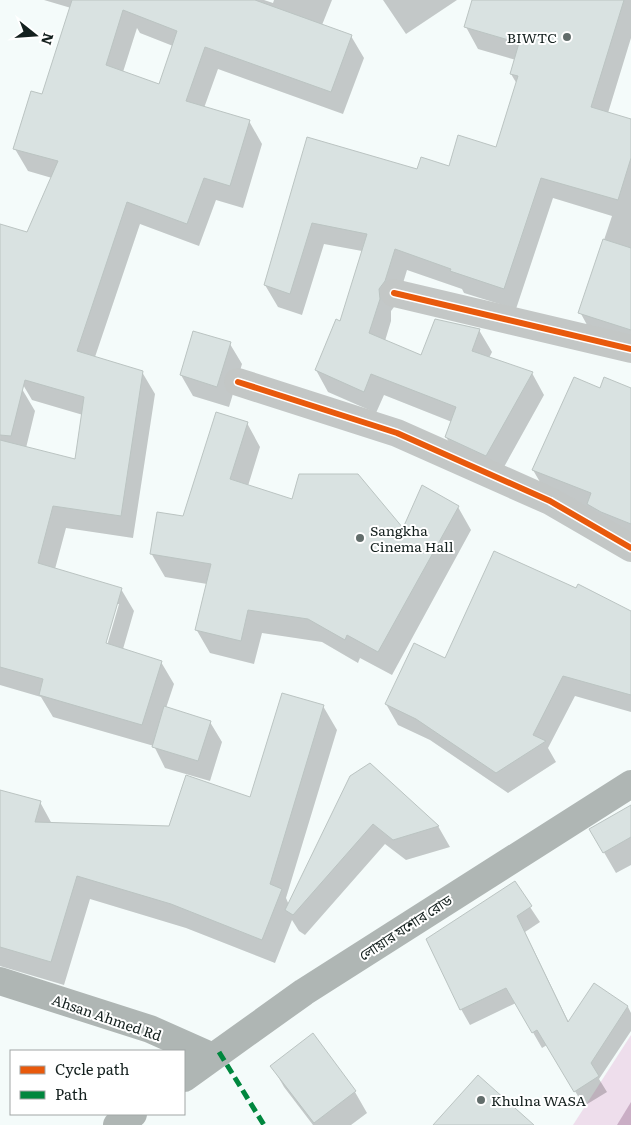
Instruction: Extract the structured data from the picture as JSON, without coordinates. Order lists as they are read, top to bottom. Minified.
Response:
{"streets":{"main road":["লোয়ার যশোর রোড","Ahsan Ahmed Rd"]},"crossings":[["লোয়ার যশোর রোড","Ahsan Ahmed Rd"]],"places":["BIWTC","Sangkha Cinema Hall","Khulna WASA"],"legend":["Cycle path","Path"],"north":"right"}
